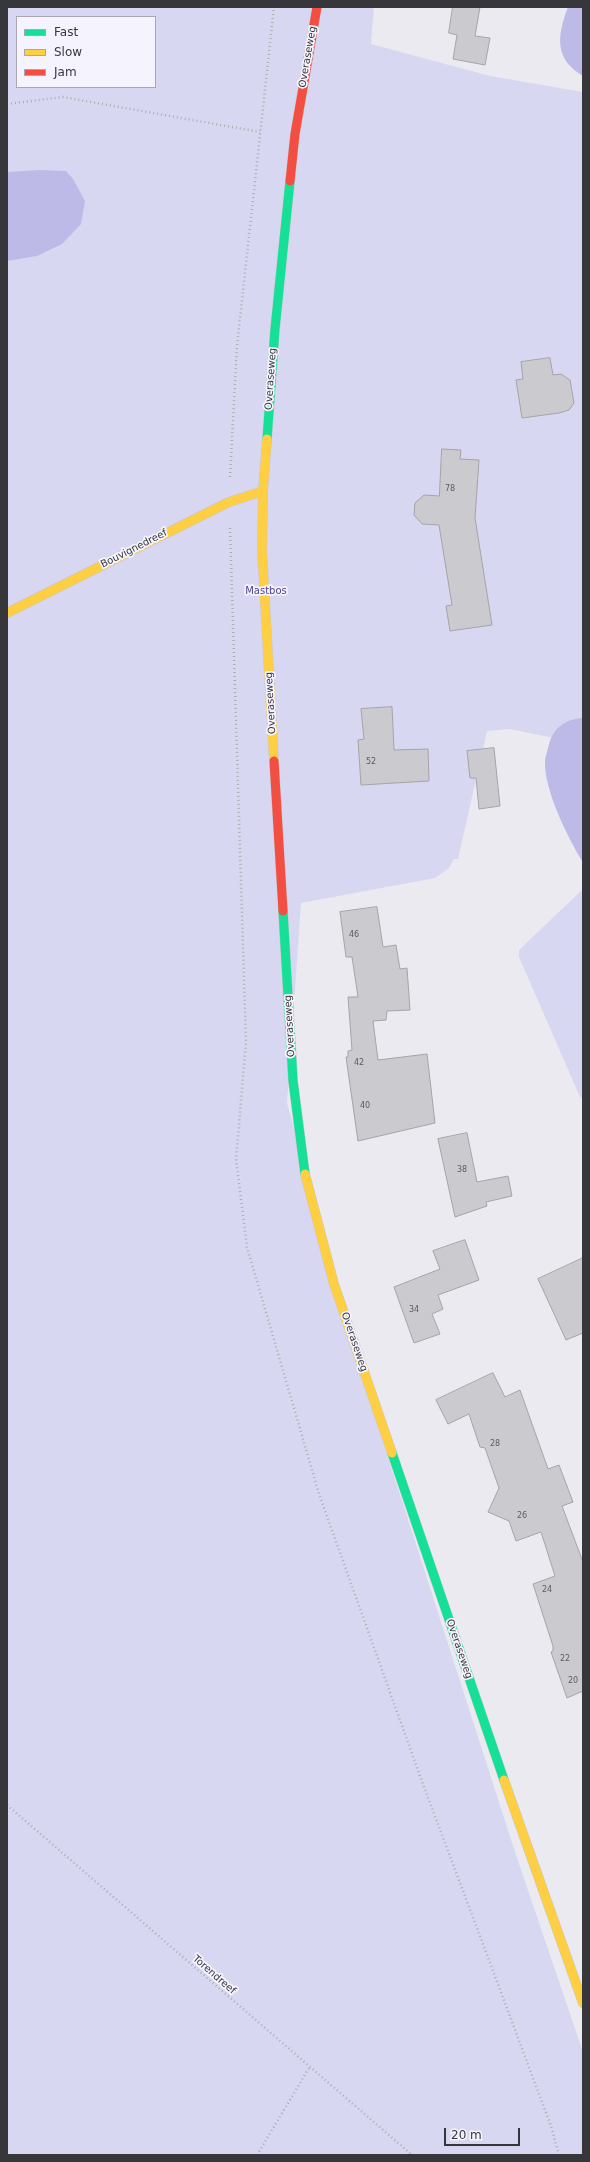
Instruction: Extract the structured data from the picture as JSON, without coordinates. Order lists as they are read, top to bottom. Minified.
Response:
{"streets":{"street":["Overaseweg","Bouvignedreef"],"path":["Torendreef"]},"crossings":[["Overaseweg","Bouvignedreef"]],"parks":["Mastbos"],"house_numbers":["78","52","46","42","40","38","34","28","26","24","22","20"],"legend":["Fast","Slow","Jam"],"scale_bar":"20 m"}
